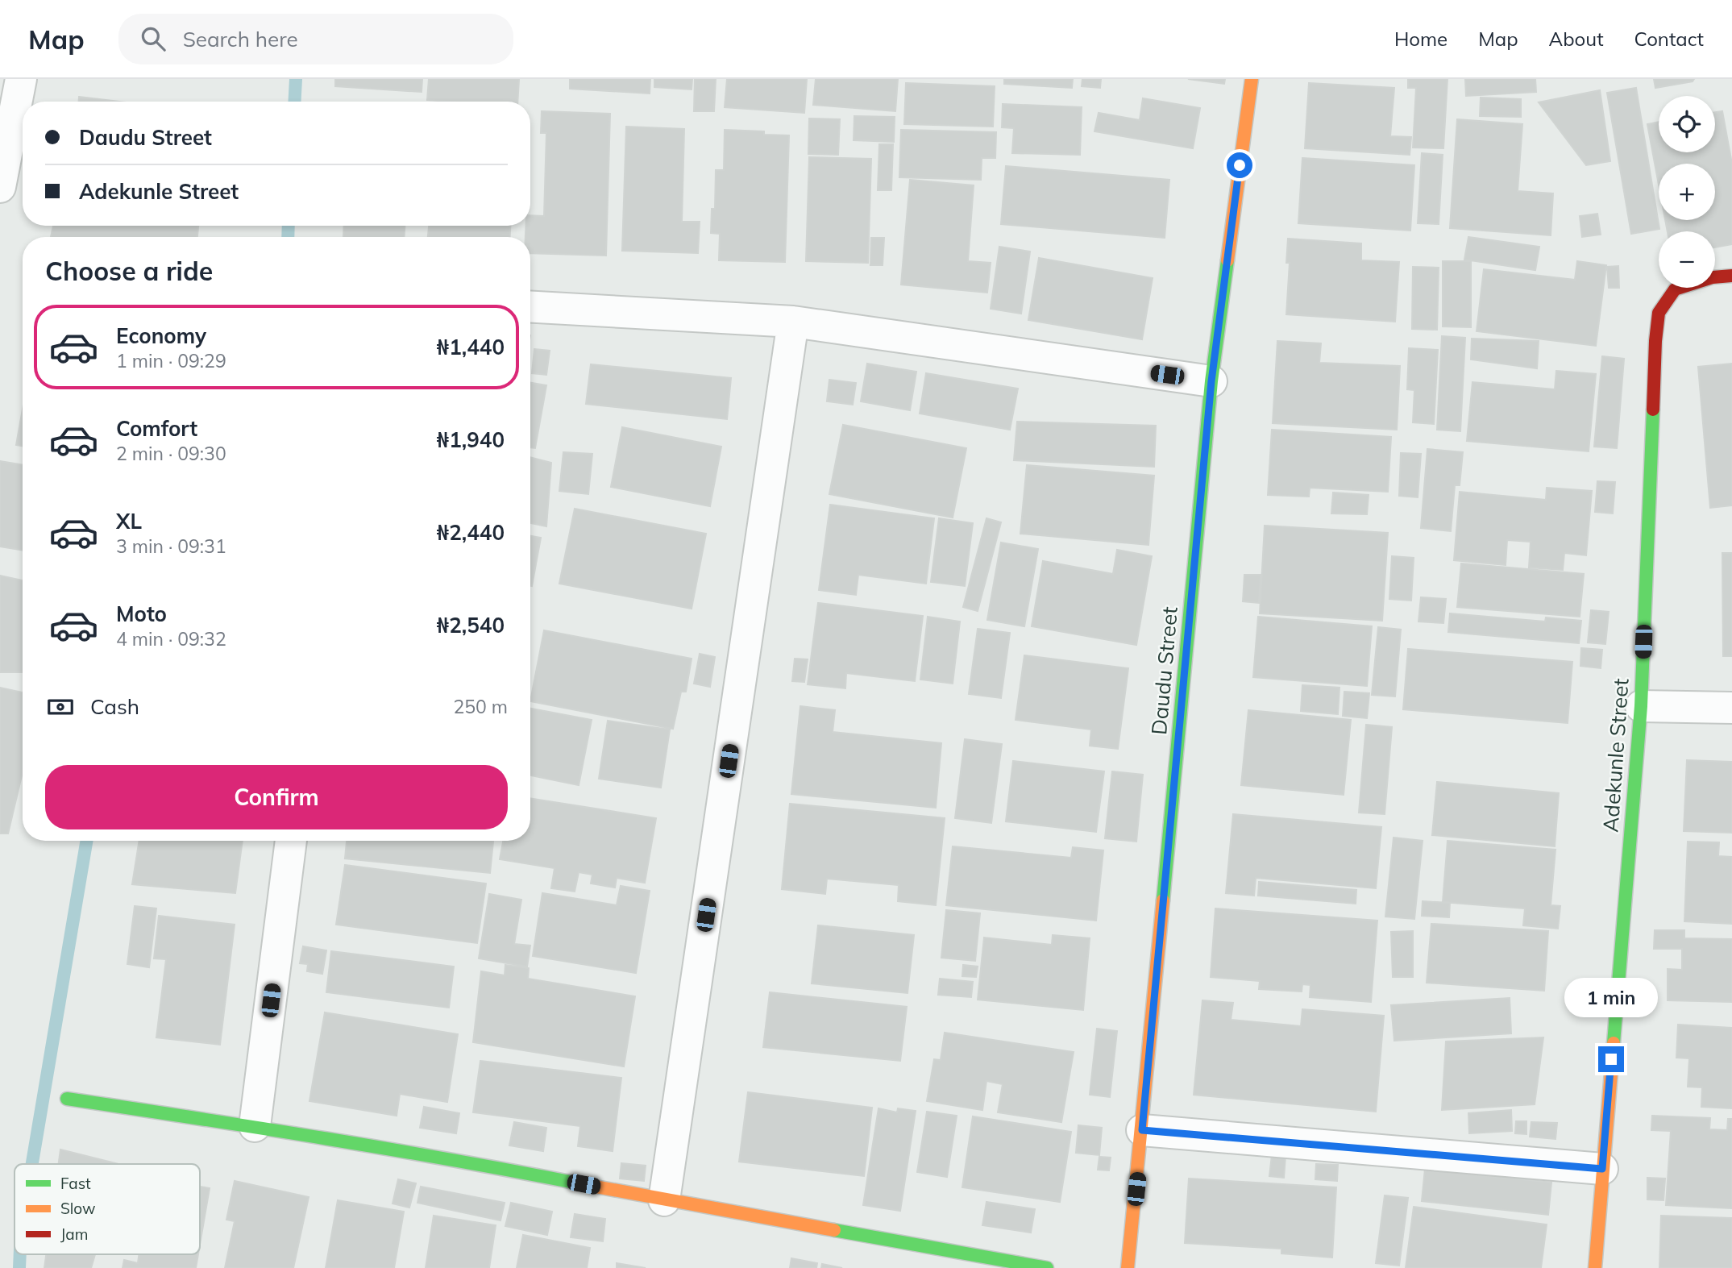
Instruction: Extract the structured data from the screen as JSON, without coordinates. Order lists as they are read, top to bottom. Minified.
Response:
{"streets":{"street":["Daudu Street","Adekunle Street"]},"legend":["Fast","Slow","Jam"],"page":{"header":"Map","search":"Search here","nav":["Home","Map","About","Contact"],"map_buttons":["+","−"],"banner":["Daudu Street","Adekunle Street"],"heading":"Choose a ride","list":[{"name":"Economy","note":"1 min · 09:29","value":"₦1,440"},{"name":"Comfort","note":"2 min · 09:30","value":"₦1,940"},{"name":"XL","note":"3 min · 09:31","value":"₦2,440"},{"name":"Moto","note":"4 min · 09:32","value":"₦2,540"}],"pay":["Cash","250 m"],"buttons":"Confirm","bubble":"1 min"}}
